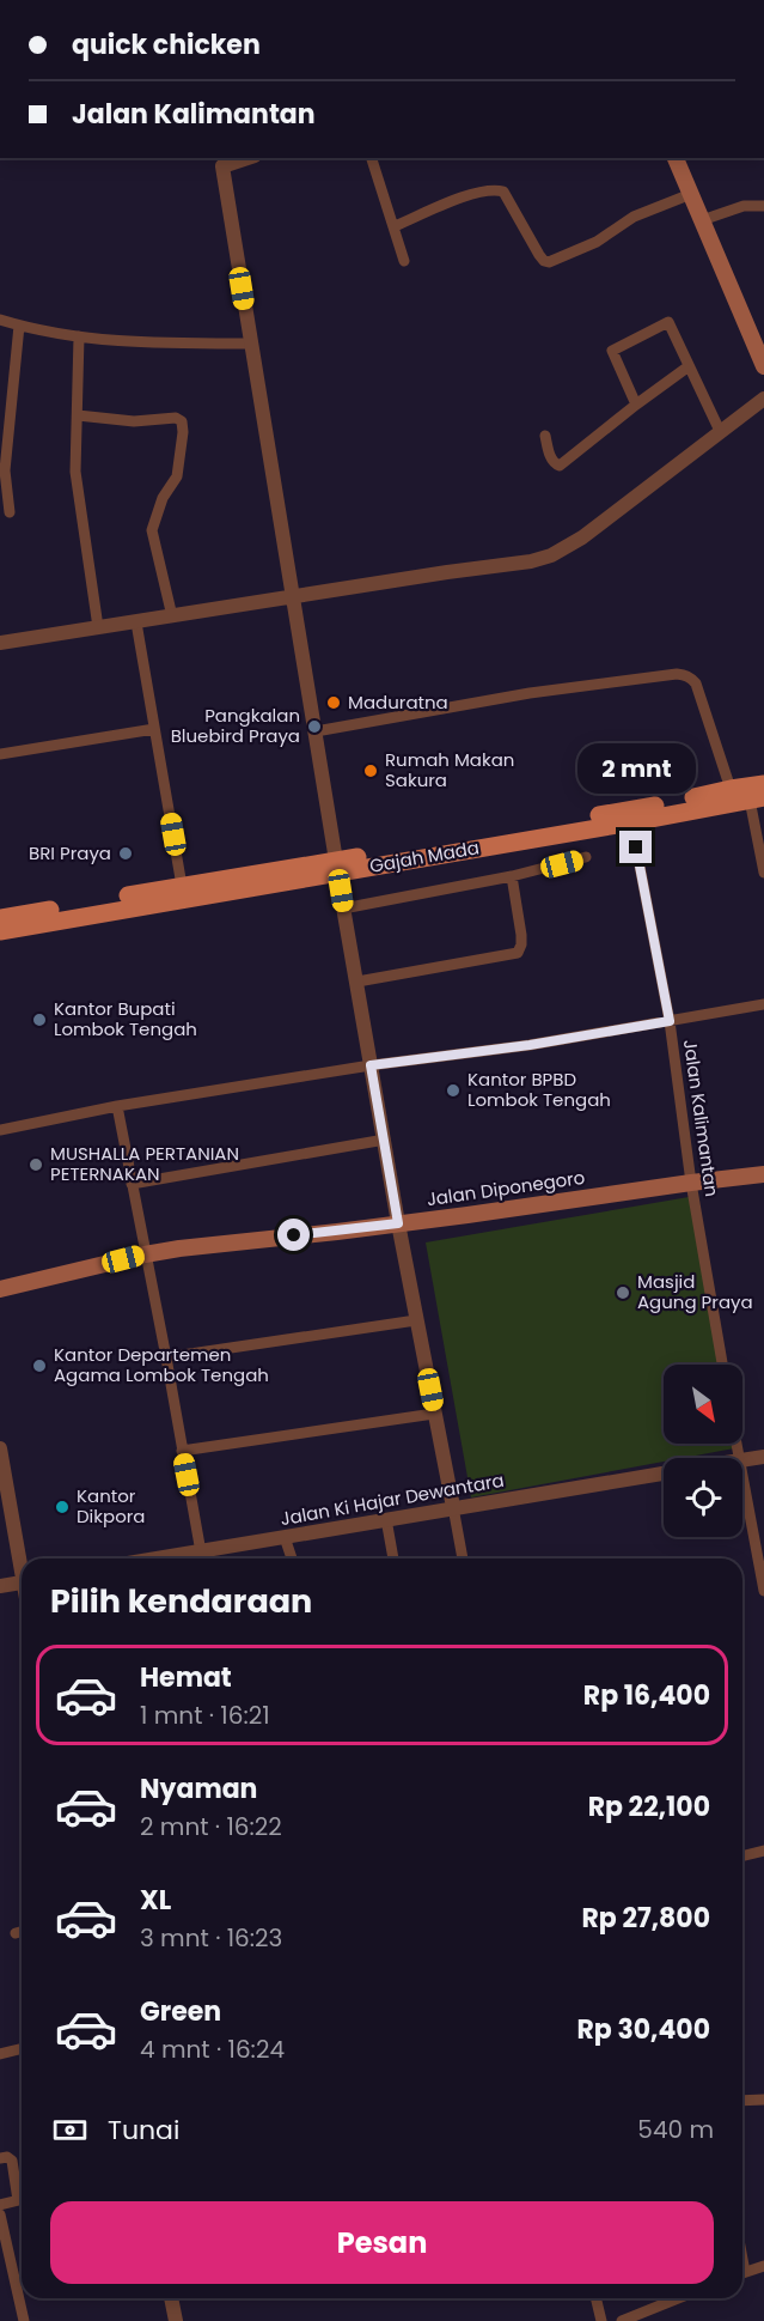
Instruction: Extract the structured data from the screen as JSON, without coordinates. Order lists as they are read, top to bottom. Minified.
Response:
{"streets":{"main road":["Gajah Mada","Jalan Diponegoro"],"street":["Jalan Kalimantan","Jalan Ki Hajar Dewantara"]},"crossings":[["Gajah Mada","Jalan Kalimantan"],["Jalan Kalimantan","Jalan Diponegoro"]],"places":["Maduratna","Pangkalan Bluebird Praya","Rumah Makan Sakura","BRI Praya","Kantor Bupati Lombok Tengah","Kantor BPBD Lombok Tengah","MUSHALLA PERTANIAN PETERNAKAN","Masjid Agung Praya","Kantor Departemen Agama Lombok Tengah","Kantor Dikpora"],"north":"bottom right","page":{"banner":["quick chicken","Jalan Kalimantan"],"bubble":"2 mnt","heading":"Pilih kendaraan","list":[{"name":"Hemat","note":"1 mnt · 16:21","value":"Rp 16,400"},{"name":"Nyaman","note":"2 mnt · 16:22","value":"Rp 22,100"},{"name":"XL","note":"3 mnt · 16:23","value":"Rp 27,800"},{"name":"Green","note":"4 mnt · 16:24","value":"Rp 30,400"}],"pay":["Tunai","540 m"],"buttons":"Pesan"}}
